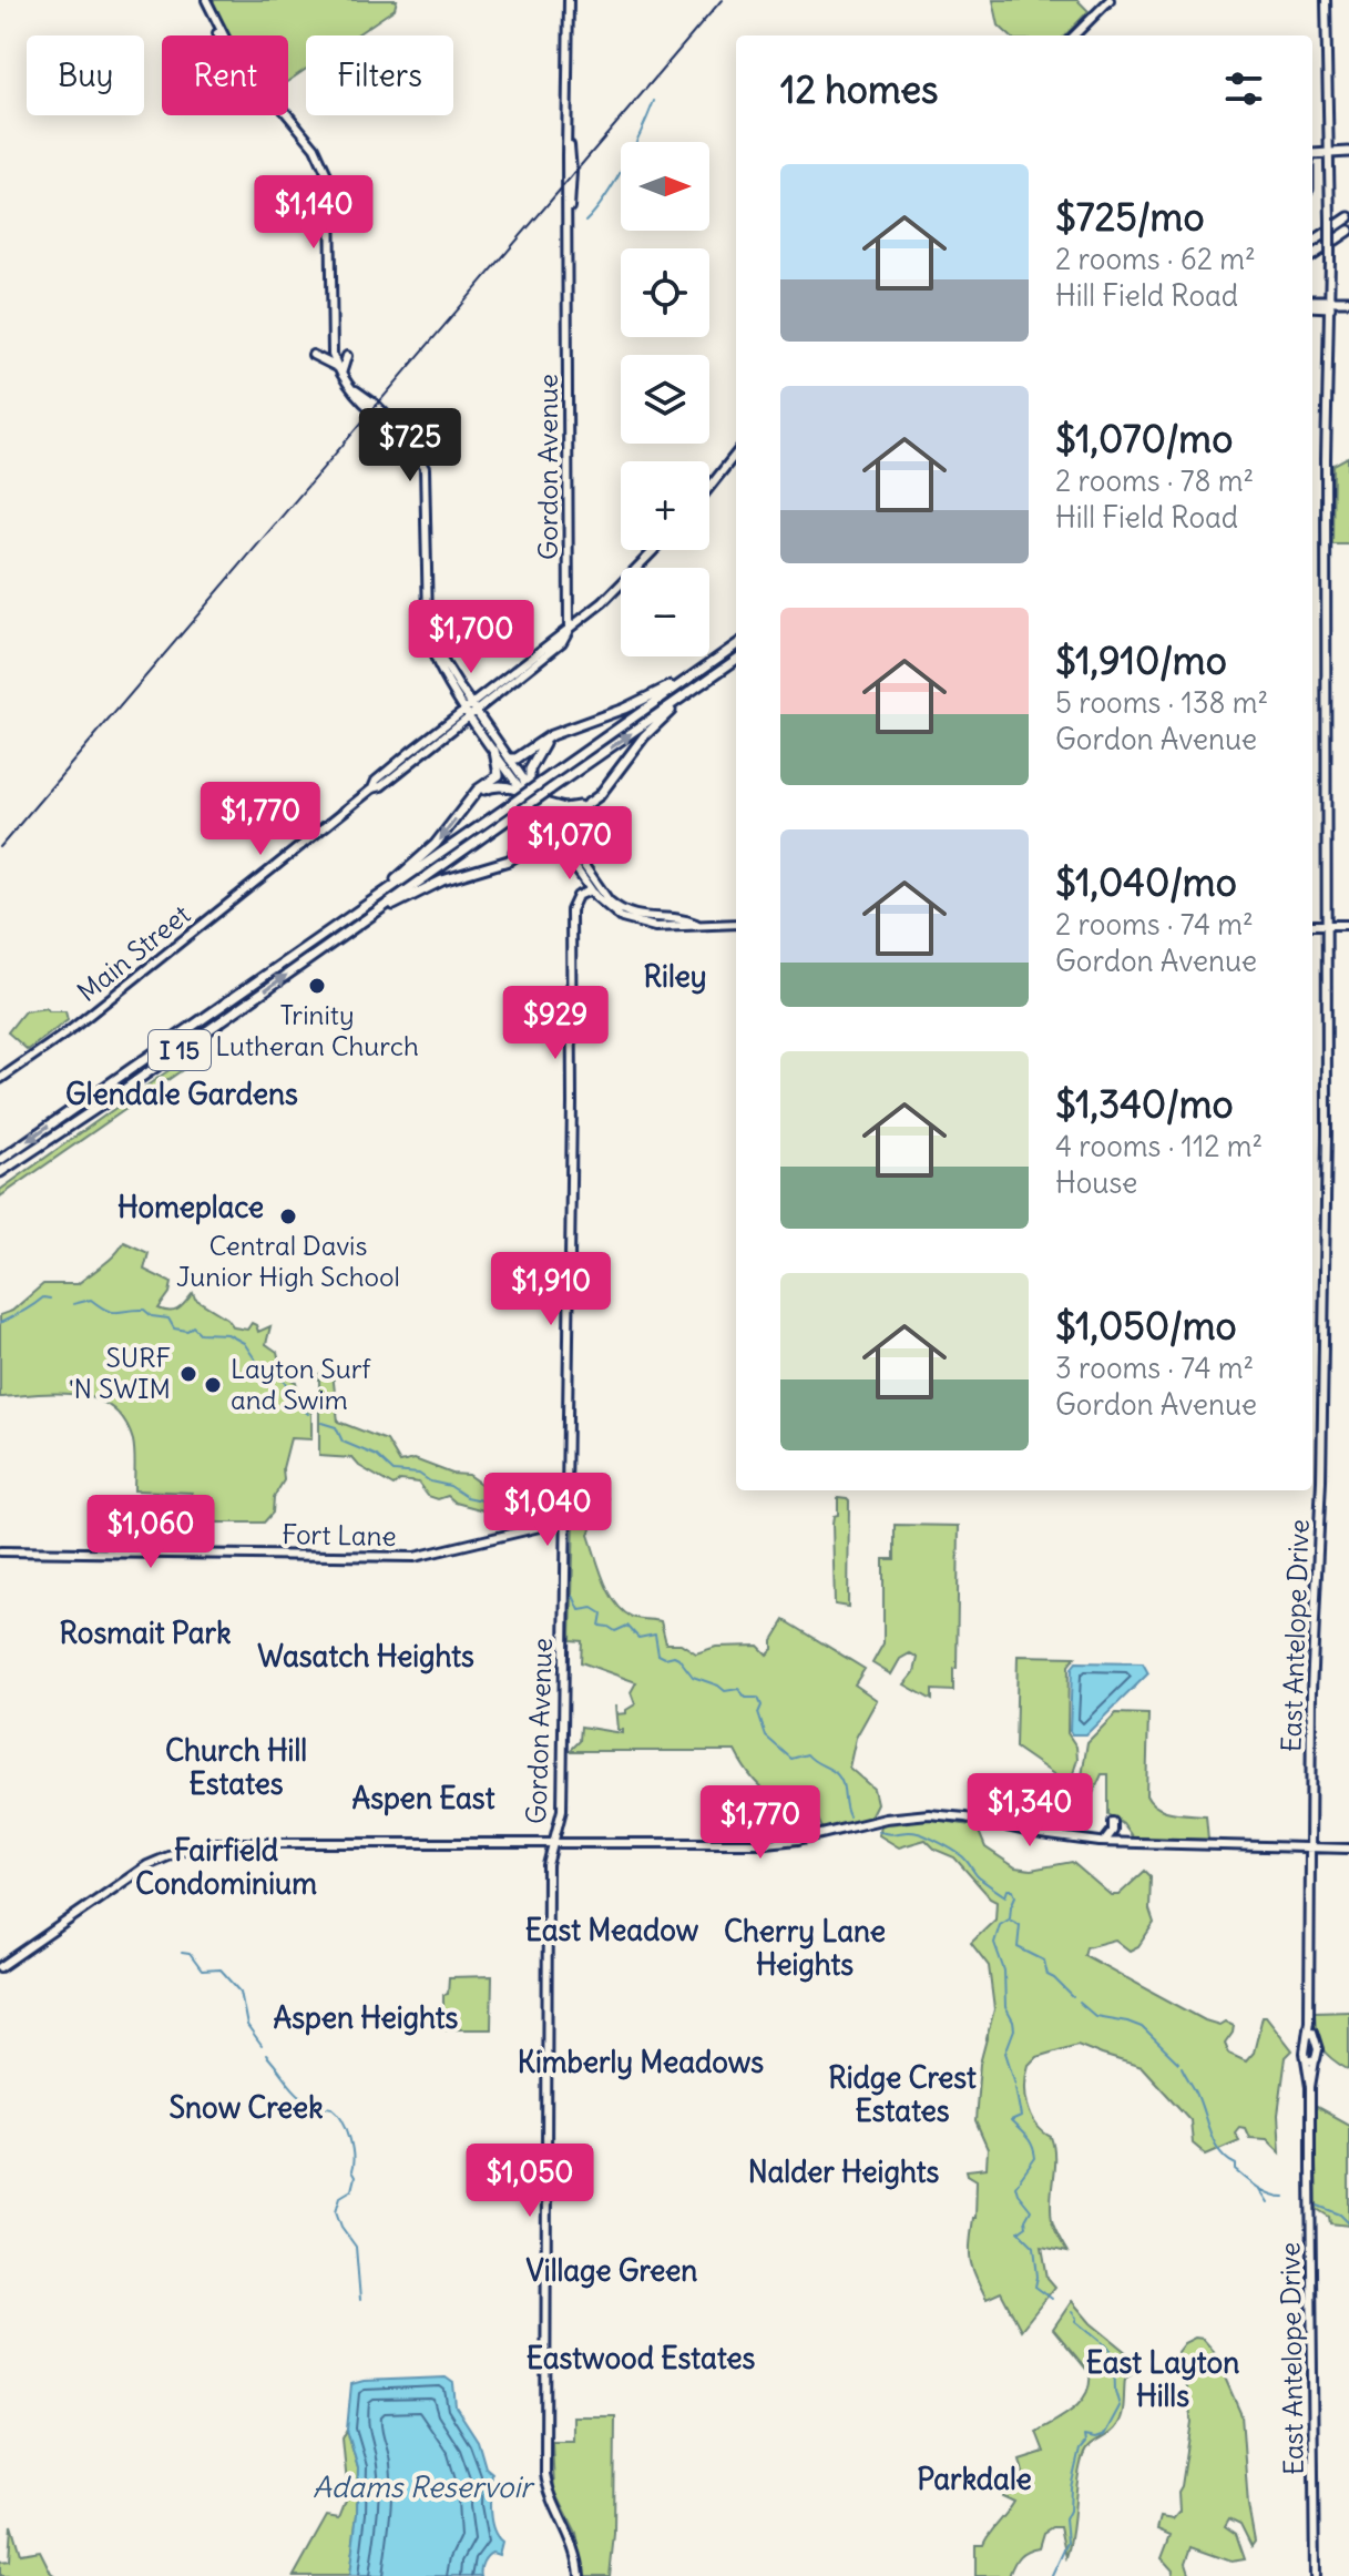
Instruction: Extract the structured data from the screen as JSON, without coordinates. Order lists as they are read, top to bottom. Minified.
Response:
{"streets":{"highway":["I 15"],"main road":["Gordon Avenue","Main Street","Fort Lane","East Antelope Drive"]},"crossings":[["Gordon Avenue","Main Street"],["Gordon Avenue","Fort Lane"]],"districts":["Riley","Glendale Gardens","Homeplace","Rosmait Park","Wasatch Heights","Church Hill Estates","Aspen East","Fairfield Condominium","East Meadow","Cherry Lane Heights","Aspen Heights","Kimberly Meadows","Ridge Crest Estates","Snow Creek","Nalder Heights","Village Green","Eastwood Estates","East Layton Hills","Parkdale"],"water":["Adams Reservoir"],"places":["Trinity Lutheran Church","Central Davis Junior High School","SURF 'N SWIM","Layton Surf and Swim"],"north":"right","page":{"chip":["Buy","Rent","Filters"],"heading":"12 homes","map_buttons":["+","−"],"list":[{"name":"$725/mo","note":"2 rooms · 62 m² · Hill Field Road"},{"name":"$1,070/mo","note":"2 rooms · 78 m² · Hill Field Road"},{"name":"$1,910/mo","note":"5 rooms · 138 m² · Gordon Avenue"},{"name":"$1,040/mo","note":"2 rooms · 74 m² · Gordon Avenue"},{"name":"$1,340/mo","note":"4 rooms · 112 m² · House"},{"name":"$1,050/mo","note":"3 rooms · 74 m² · Gordon Avenue"}],"price":["$1,140","$725","$1,700","$1,770","$1,070","$929","$1,910","$1,040","$1,060","$1,340","$1,770","$1,050"]}}
